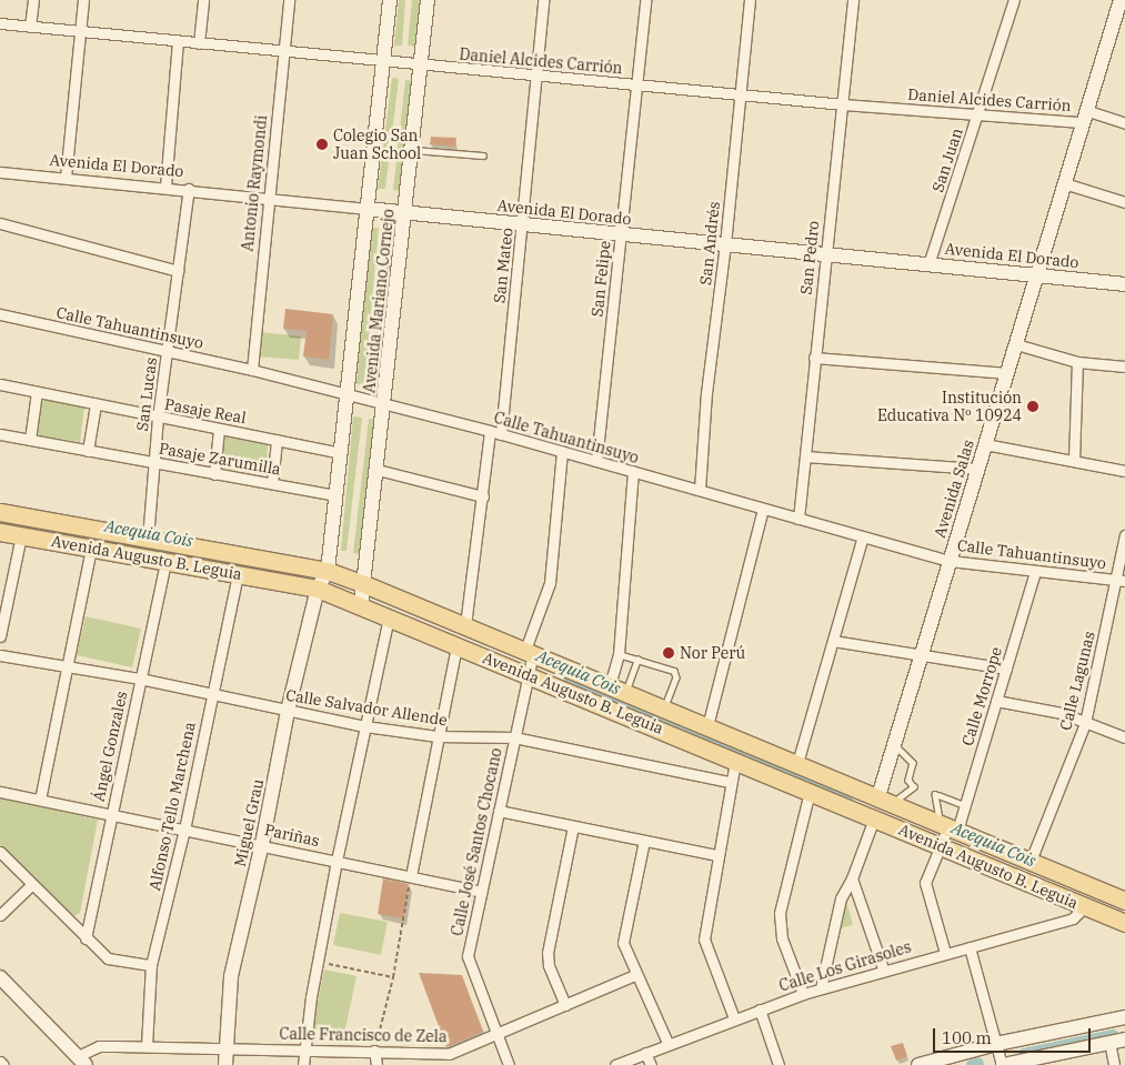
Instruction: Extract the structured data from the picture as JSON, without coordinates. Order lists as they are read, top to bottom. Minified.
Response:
{"streets":{"main road":["Avenida Augusto B. Leguia"],"street":["Daniel Alcides Carrión","San Juan","Avenida El Dorado","Antonio Raymondi","San Andrés","San Pedro","San Mateo","San Felipe","Avenida Mariano Cornejo","Calle Tahuantinsuyo","San Lucas","Pasaje Real","Pasaje Zarumilla","Avenida Salas","Calle Lagunas","Calle Morrope","Calle Salvador Allende","Ángel Gonzales","Alfonso Tello Marchena","Miguel Grau","Pariñas","Calle José Santos Chocano","Calle Los Girasoles","Calle Francisco de Zela"]},"crossings":[["Daniel Alcides Carrión","San Juan"],["Daniel Alcides Carrión","Antonio Raymondi"],["Daniel Alcides Carrión","San Andrés"],["Daniel Alcides Carrión","San Pedro"],["Daniel Alcides Carrión","San Mateo"],["Daniel Alcides Carrión","San Felipe"],["Daniel Alcides Carrión","Avenida Mariano Cornejo"],["Daniel Alcides Carrión","Avenida Salas"],["San Juan","Avenida El Dorado"],["Avenida El Dorado","Antonio Raymondi"],["Avenida El Dorado","San Andrés"],["Avenida El Dorado","San Pedro"],["Avenida El Dorado","San Mateo"],["Avenida El Dorado","San Felipe"],["Avenida El Dorado","Avenida Mariano Cornejo"],["Avenida El Dorado","San Lucas"],["Avenida El Dorado","Avenida Salas"],["Antonio Raymondi","Calle Tahuantinsuyo"],["San Andrés","Calle Tahuantinsuyo"],["San Pedro","Calle Tahuantinsuyo"],["San Mateo","Calle Tahuantinsuyo"],["San Felipe","Calle Tahuantinsuyo"],["Avenida Mariano Cornejo","Calle Tahuantinsuyo"],["Avenida Mariano Cornejo","Pasaje Real"],["Avenida Mariano Cornejo","Pasaje Zarumilla"],["Avenida Mariano Cornejo","Avenida Augusto B. Leguia"],["Avenida Mariano Cornejo","Miguel Grau"],["Calle Tahuantinsuyo","San Lucas"],["Calle Tahuantinsuyo","Avenida Salas"],["Calle Tahuantinsuyo","Calle Lagunas"],["Calle Tahuantinsuyo","Calle Morrope"],["San Lucas","Pasaje Real"],["San Lucas","Pasaje Zarumilla"],["San Lucas","Avenida Augusto B. Leguia"],["Avenida Salas","Avenida Augusto B. Leguia"],["Avenida Augusto B. Leguia","Calle Lagunas"],["Avenida Augusto B. Leguia","Calle Morrope"],["Avenida Augusto B. Leguia","Ángel Gonzales"],["Avenida Augusto B. Leguia","Alfonso Tello Marchena"],["Avenida Augusto B. Leguia","Miguel Grau"],["Avenida Augusto B. Leguia","Calle José Santos Chocano"],["Avenida Augusto B. Leguia","Calle Los Girasoles"],["Calle Morrope","Calle Los Girasoles"],["Calle Salvador Allende","Ángel Gonzales"],["Calle Salvador Allende","Alfonso Tello Marchena"],["Calle Salvador Allende","Miguel Grau"],["Calle Salvador Allende","Calle José Santos Chocano"],["Ángel Gonzales","Pariñas"],["Alfonso Tello Marchena","Pariñas"],["Alfonso Tello Marchena","Calle Francisco de Zela"],["Miguel Grau","Pariñas"],["Miguel Grau","Calle Francisco de Zela"],["Pariñas","Calle José Santos Chocano"],["Calle José Santos Chocano","Calle Francisco de Zela"]],"water":["Acequia Cois"],"places":["Colegio San Juan School","Institución Educativa Nº 10924","Nor Perú"],"scale_bar":"100 m"}
